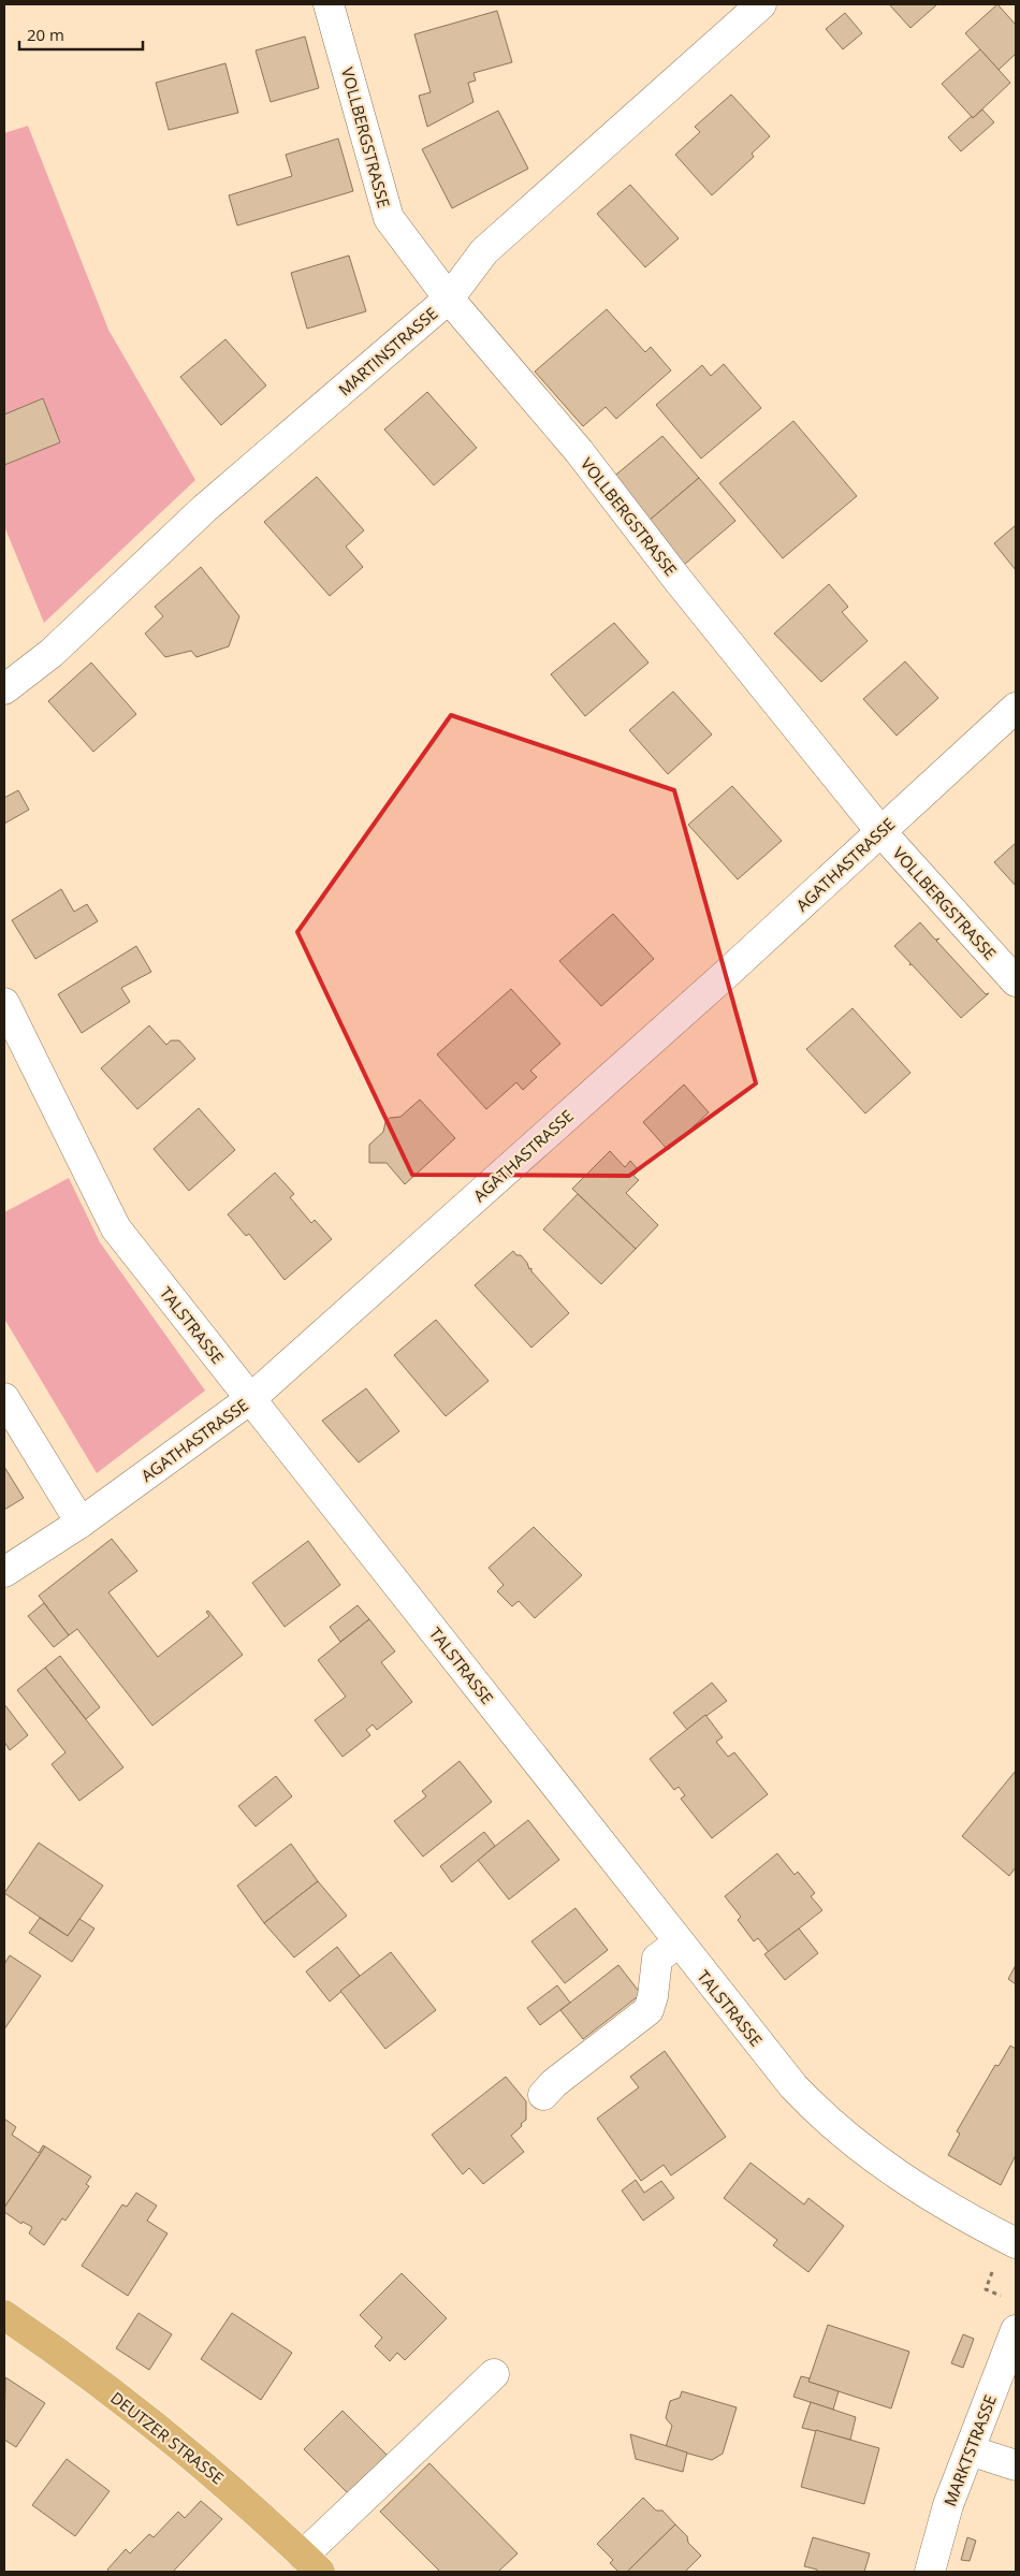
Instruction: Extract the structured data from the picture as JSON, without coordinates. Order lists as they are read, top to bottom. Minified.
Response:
{"streets":{"main road":["DEUTZER STRASSE"],"street":["VOLLBERGSTRASSE","MARTINSTRASSE","AGATHASTRASSE","TALSTRASSE","MARKTSTRASSE"]},"crossings":[["VOLLBERGSTRASSE","MARTINSTRASSE"],["VOLLBERGSTRASSE","AGATHASTRASSE"],["AGATHASTRASSE","TALSTRASSE"]],"scale_bar":"20 m"}
